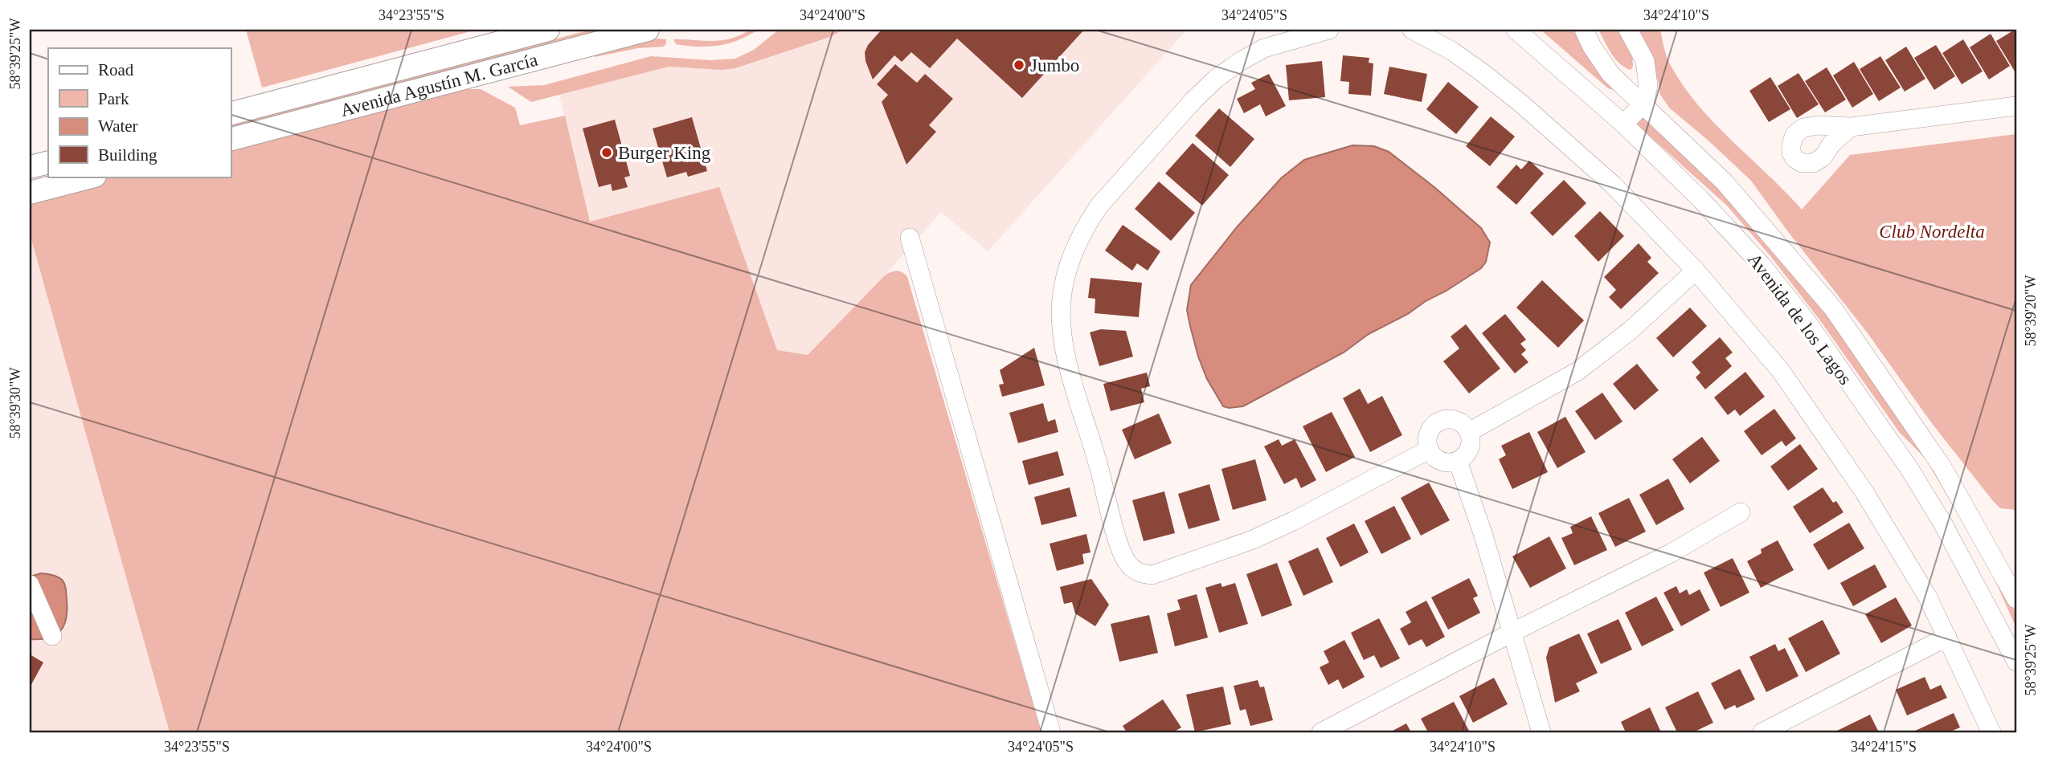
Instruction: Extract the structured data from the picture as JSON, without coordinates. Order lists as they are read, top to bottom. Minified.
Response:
{"streets":{"main road":["Avenida Agustín M. García"],"street":["Avenida de los Lagos"]},"parks":["Club Nordelta"],"places":["Jumbo","Burger King"],"legend":["Road","Park","Water","Building"],"coordinates":["34°23'55\"S","34°24'00\"S","34°24'05\"S","34°24'10\"S","58°39'25\"W","58°39'20\"W","58°39'30\"W","34°24'15\"S"]}
